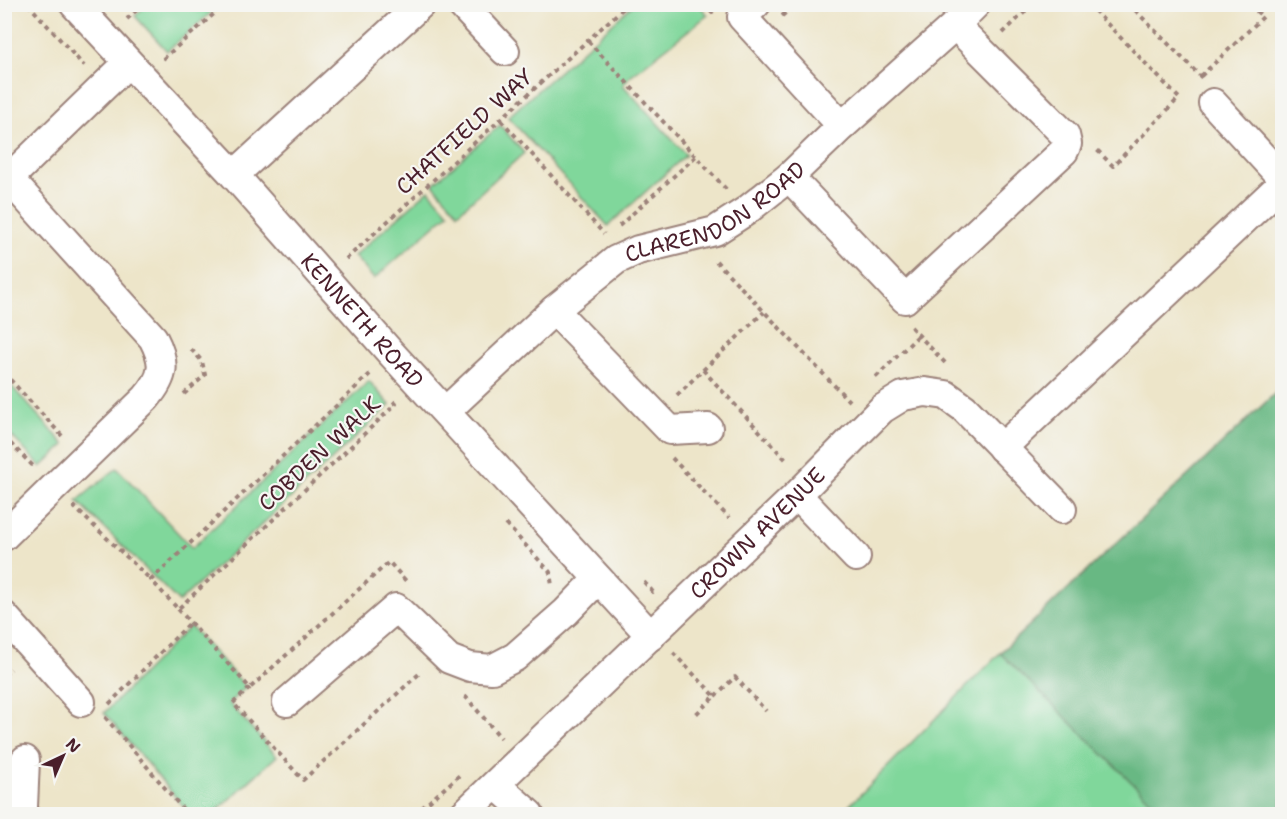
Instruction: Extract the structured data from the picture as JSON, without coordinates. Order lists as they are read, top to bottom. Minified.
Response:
{"streets":{"street":["CLARENDON ROAD","KENNETH ROAD","CROWN AVENUE"],"path":["CHATFIELD WAY","COBDEN WALK"]},"crossings":[["CHATFIELD WAY","KENNETH ROAD"],["CLARENDON ROAD","KENNETH ROAD"],["KENNETH ROAD","CROWN AVENUE"]],"north":"top right"}
